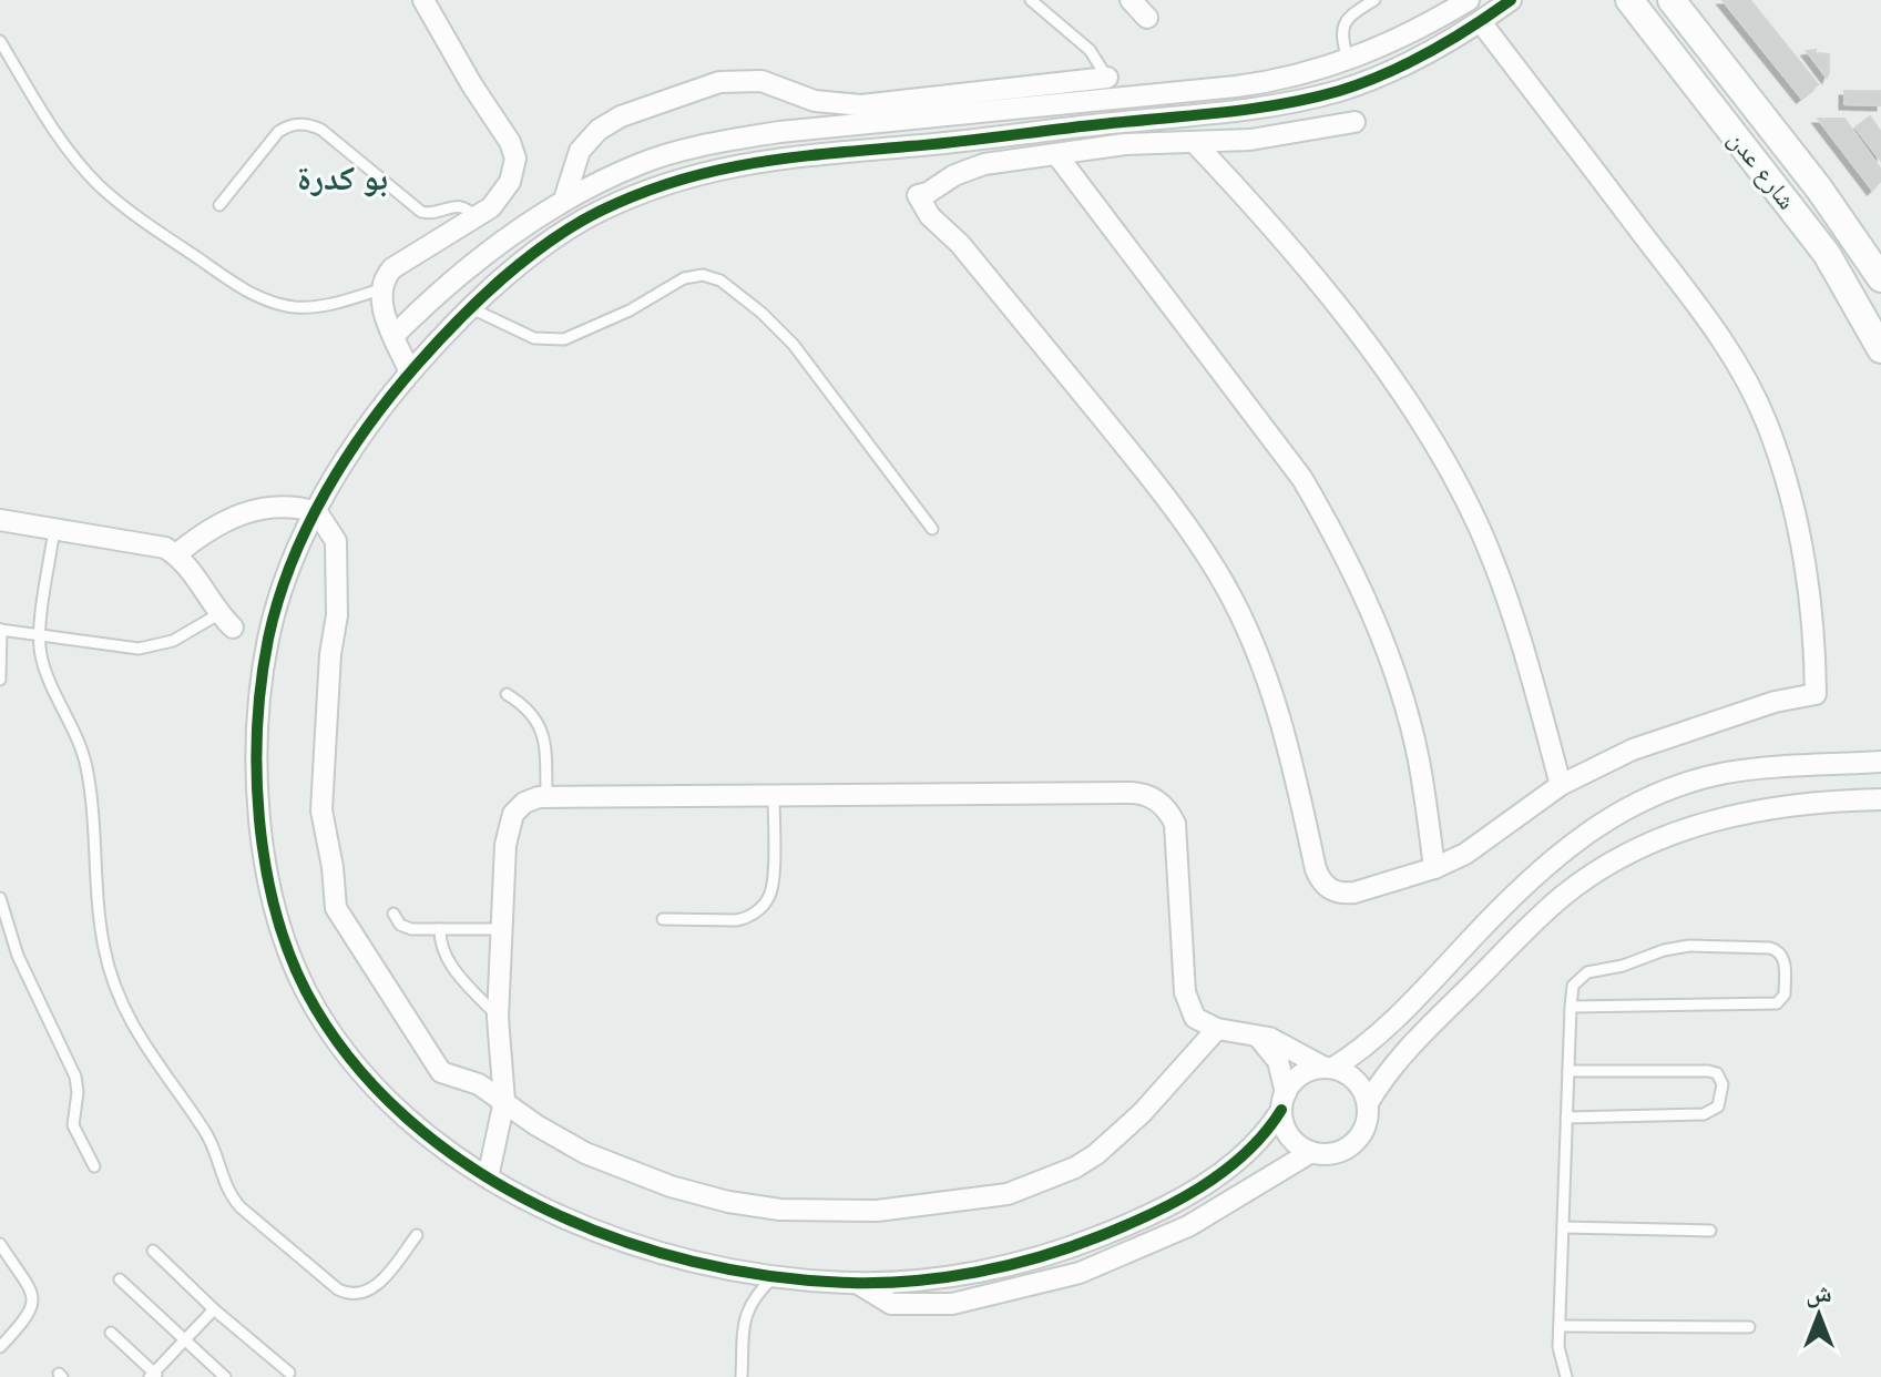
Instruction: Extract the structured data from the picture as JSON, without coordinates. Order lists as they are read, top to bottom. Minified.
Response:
{"streets":{"street":["شارع عدن"]},"districts":["بو كدرة"],"north":"top"}
